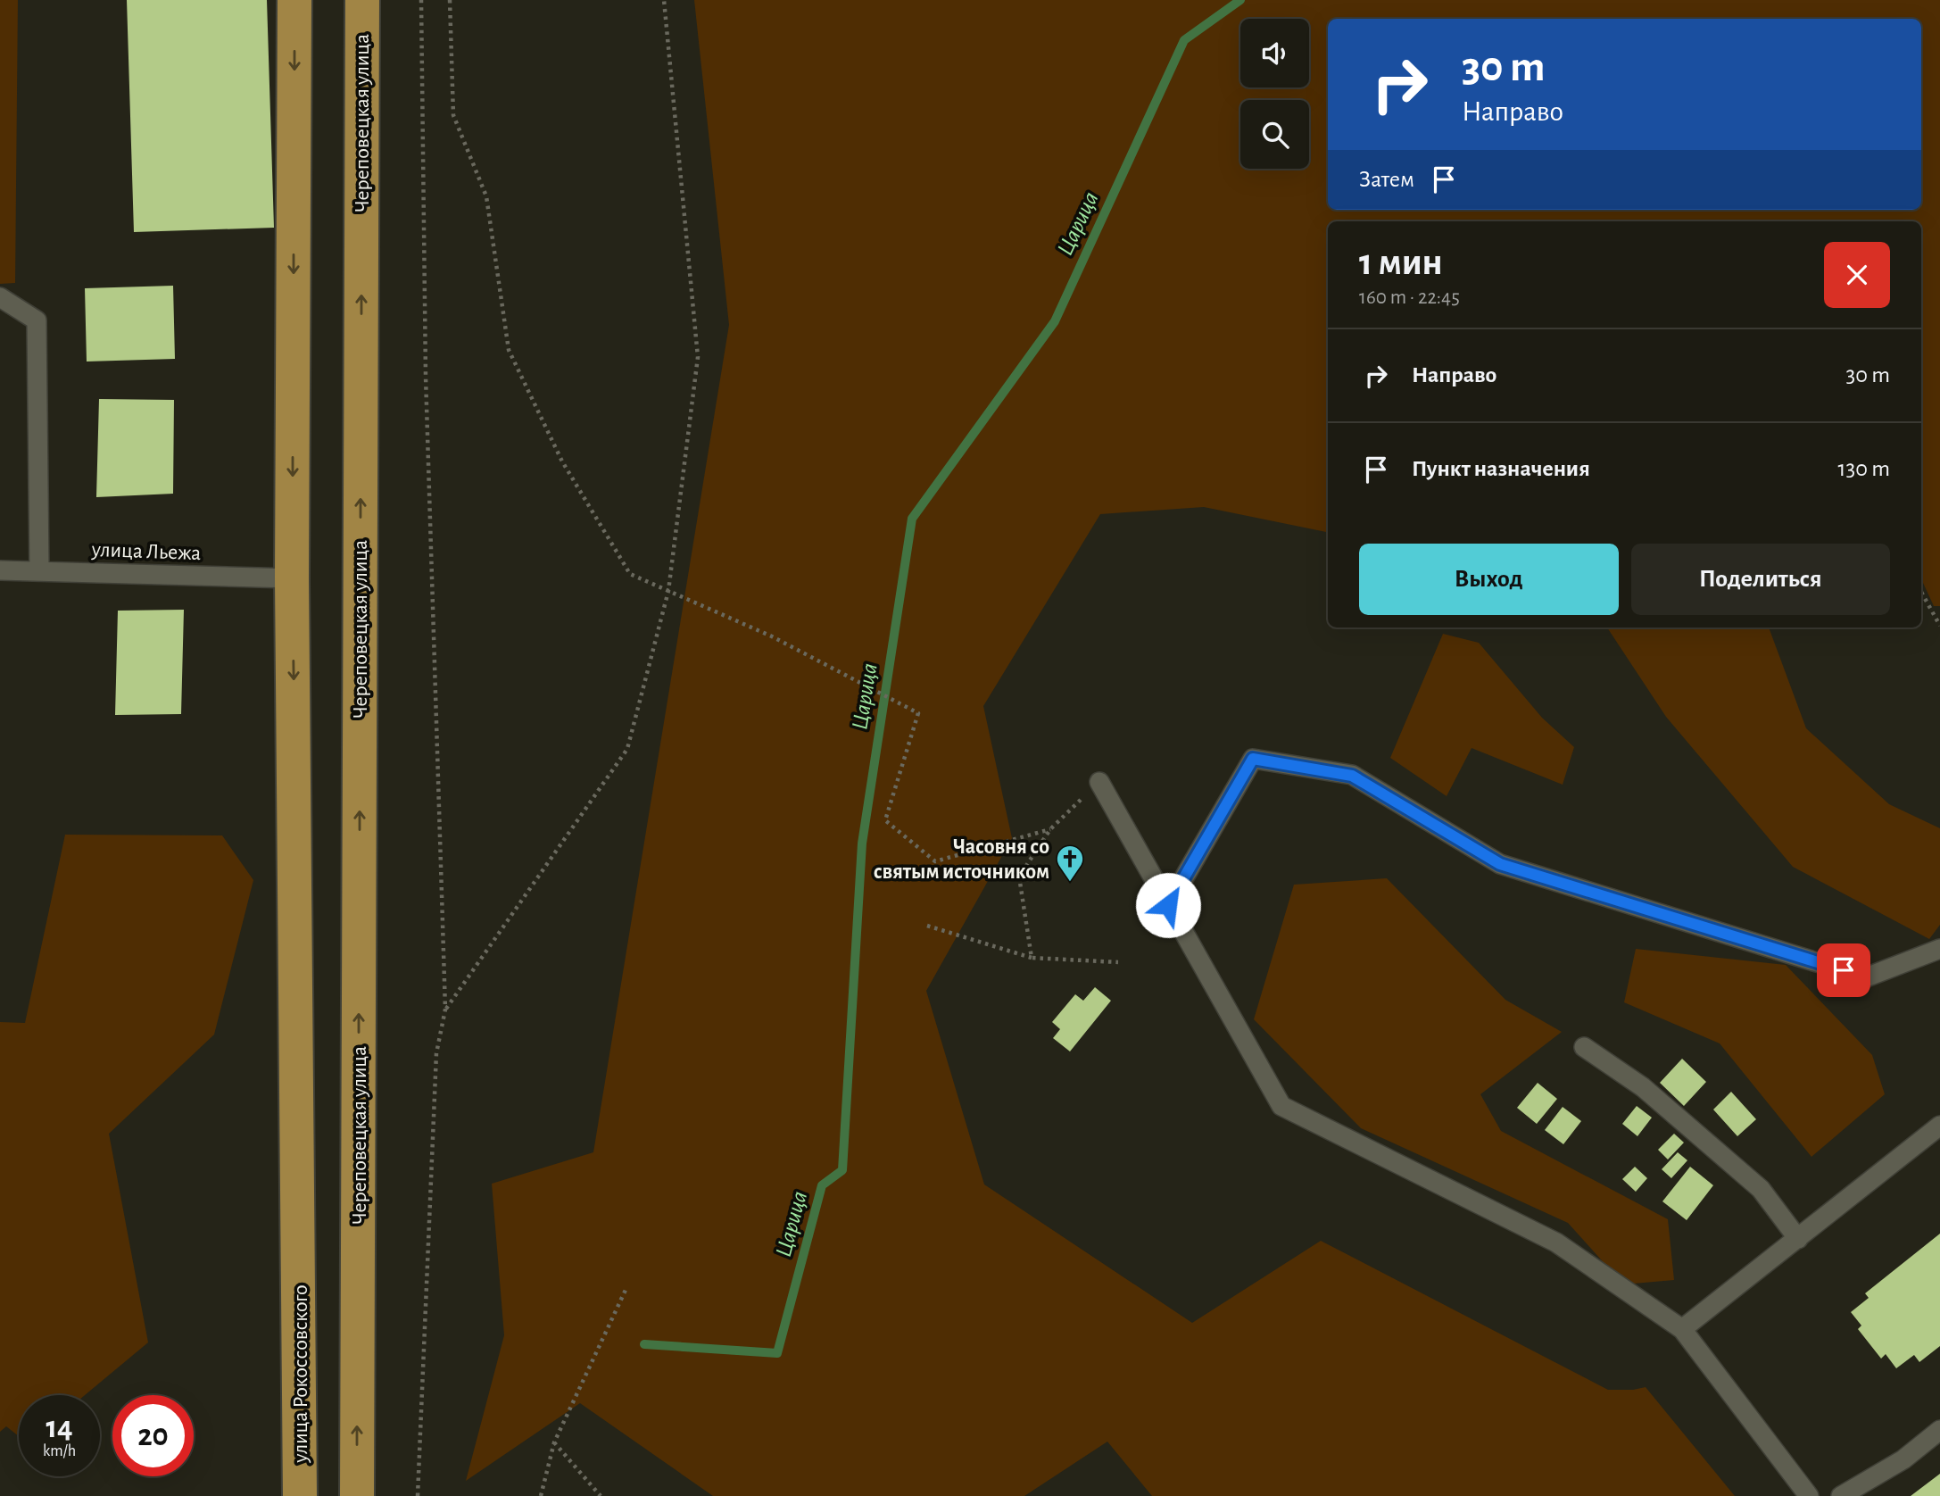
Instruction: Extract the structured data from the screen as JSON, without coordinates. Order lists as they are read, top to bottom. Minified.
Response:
{"streets":{"highway":["Череповецкая улица","улица Рокоссовского"],"lane":["улица Льежа"]},"crossings":[["улица Льежа","улица Рокоссовского"]],"one_way":["улица Рокоссовского"],"water":["Царица"],"places":{"church":["Часовня со святым источником"]},"page":{"turn":["30 m","Направо"],"then":"Затем","heading":["1 мин","160 m · 22:45"],"list":[{"name":"Направо","value":"30 m"},{"name":"Пункт назначения","value":"130 m"}],"buttons":["Выход","Поделиться"],"speed":"14 km/h","limit":"20"}}
